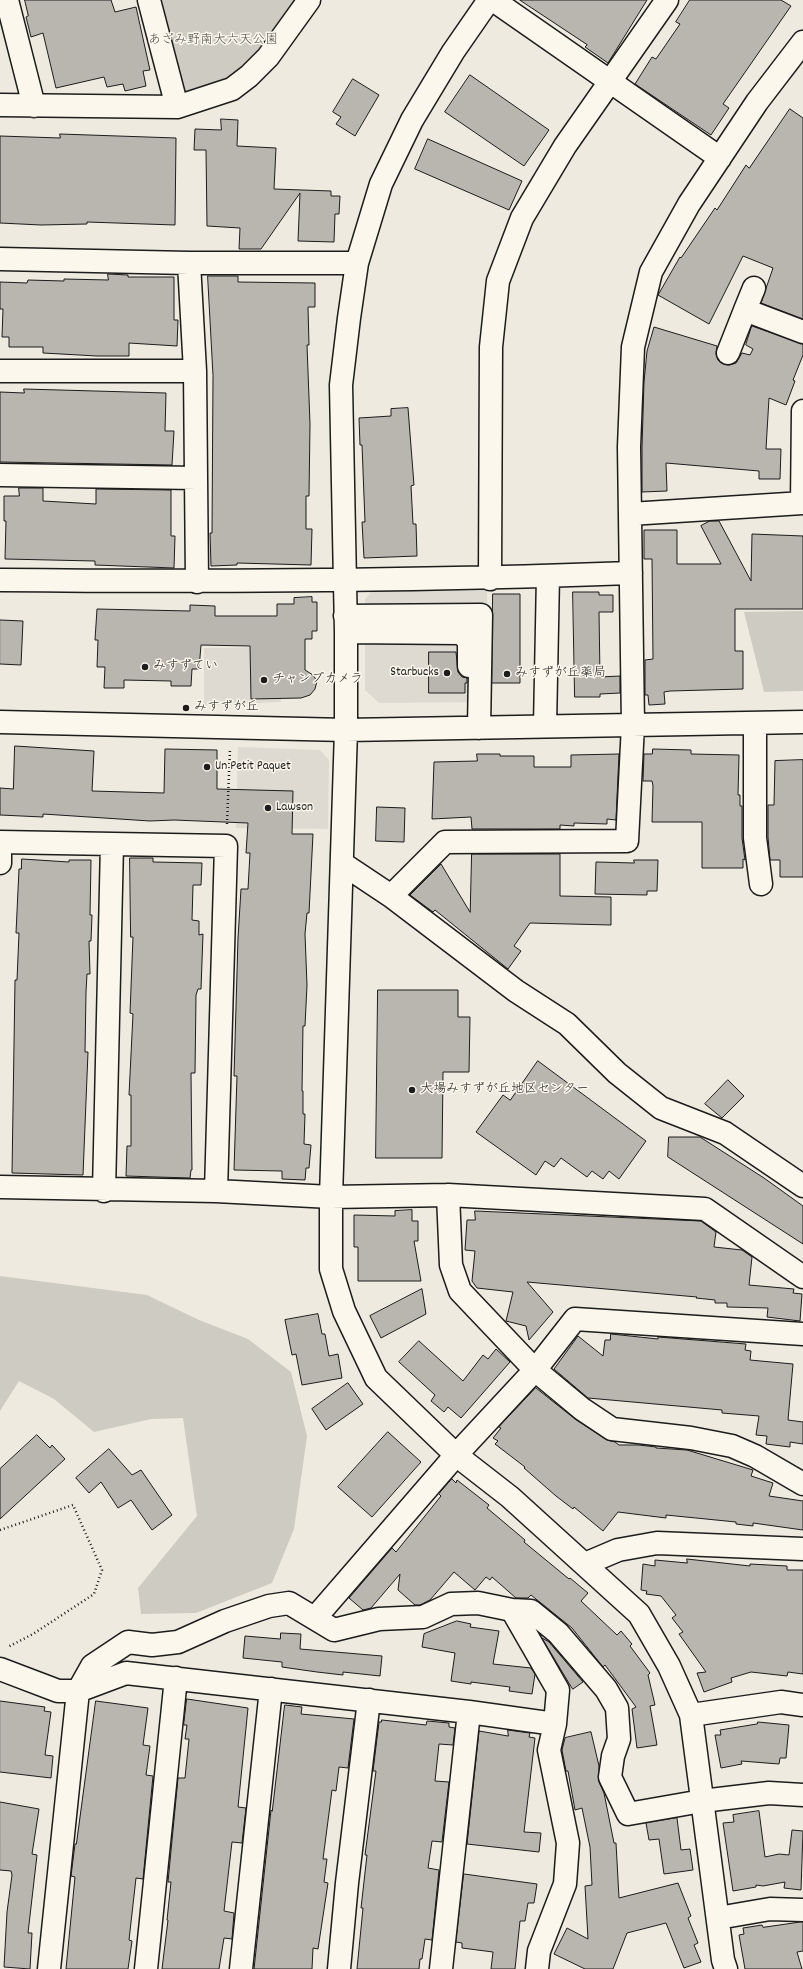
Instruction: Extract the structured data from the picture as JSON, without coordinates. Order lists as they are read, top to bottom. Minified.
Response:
{"parks":["あざみ野南大六天公園"],"places":["みすずてい","Starbucks","みすずが丘薬局","チャンプカメラ","みすずが丘","Un Petit Paquet","Lawson","大場みすずが丘地区センター"]}
